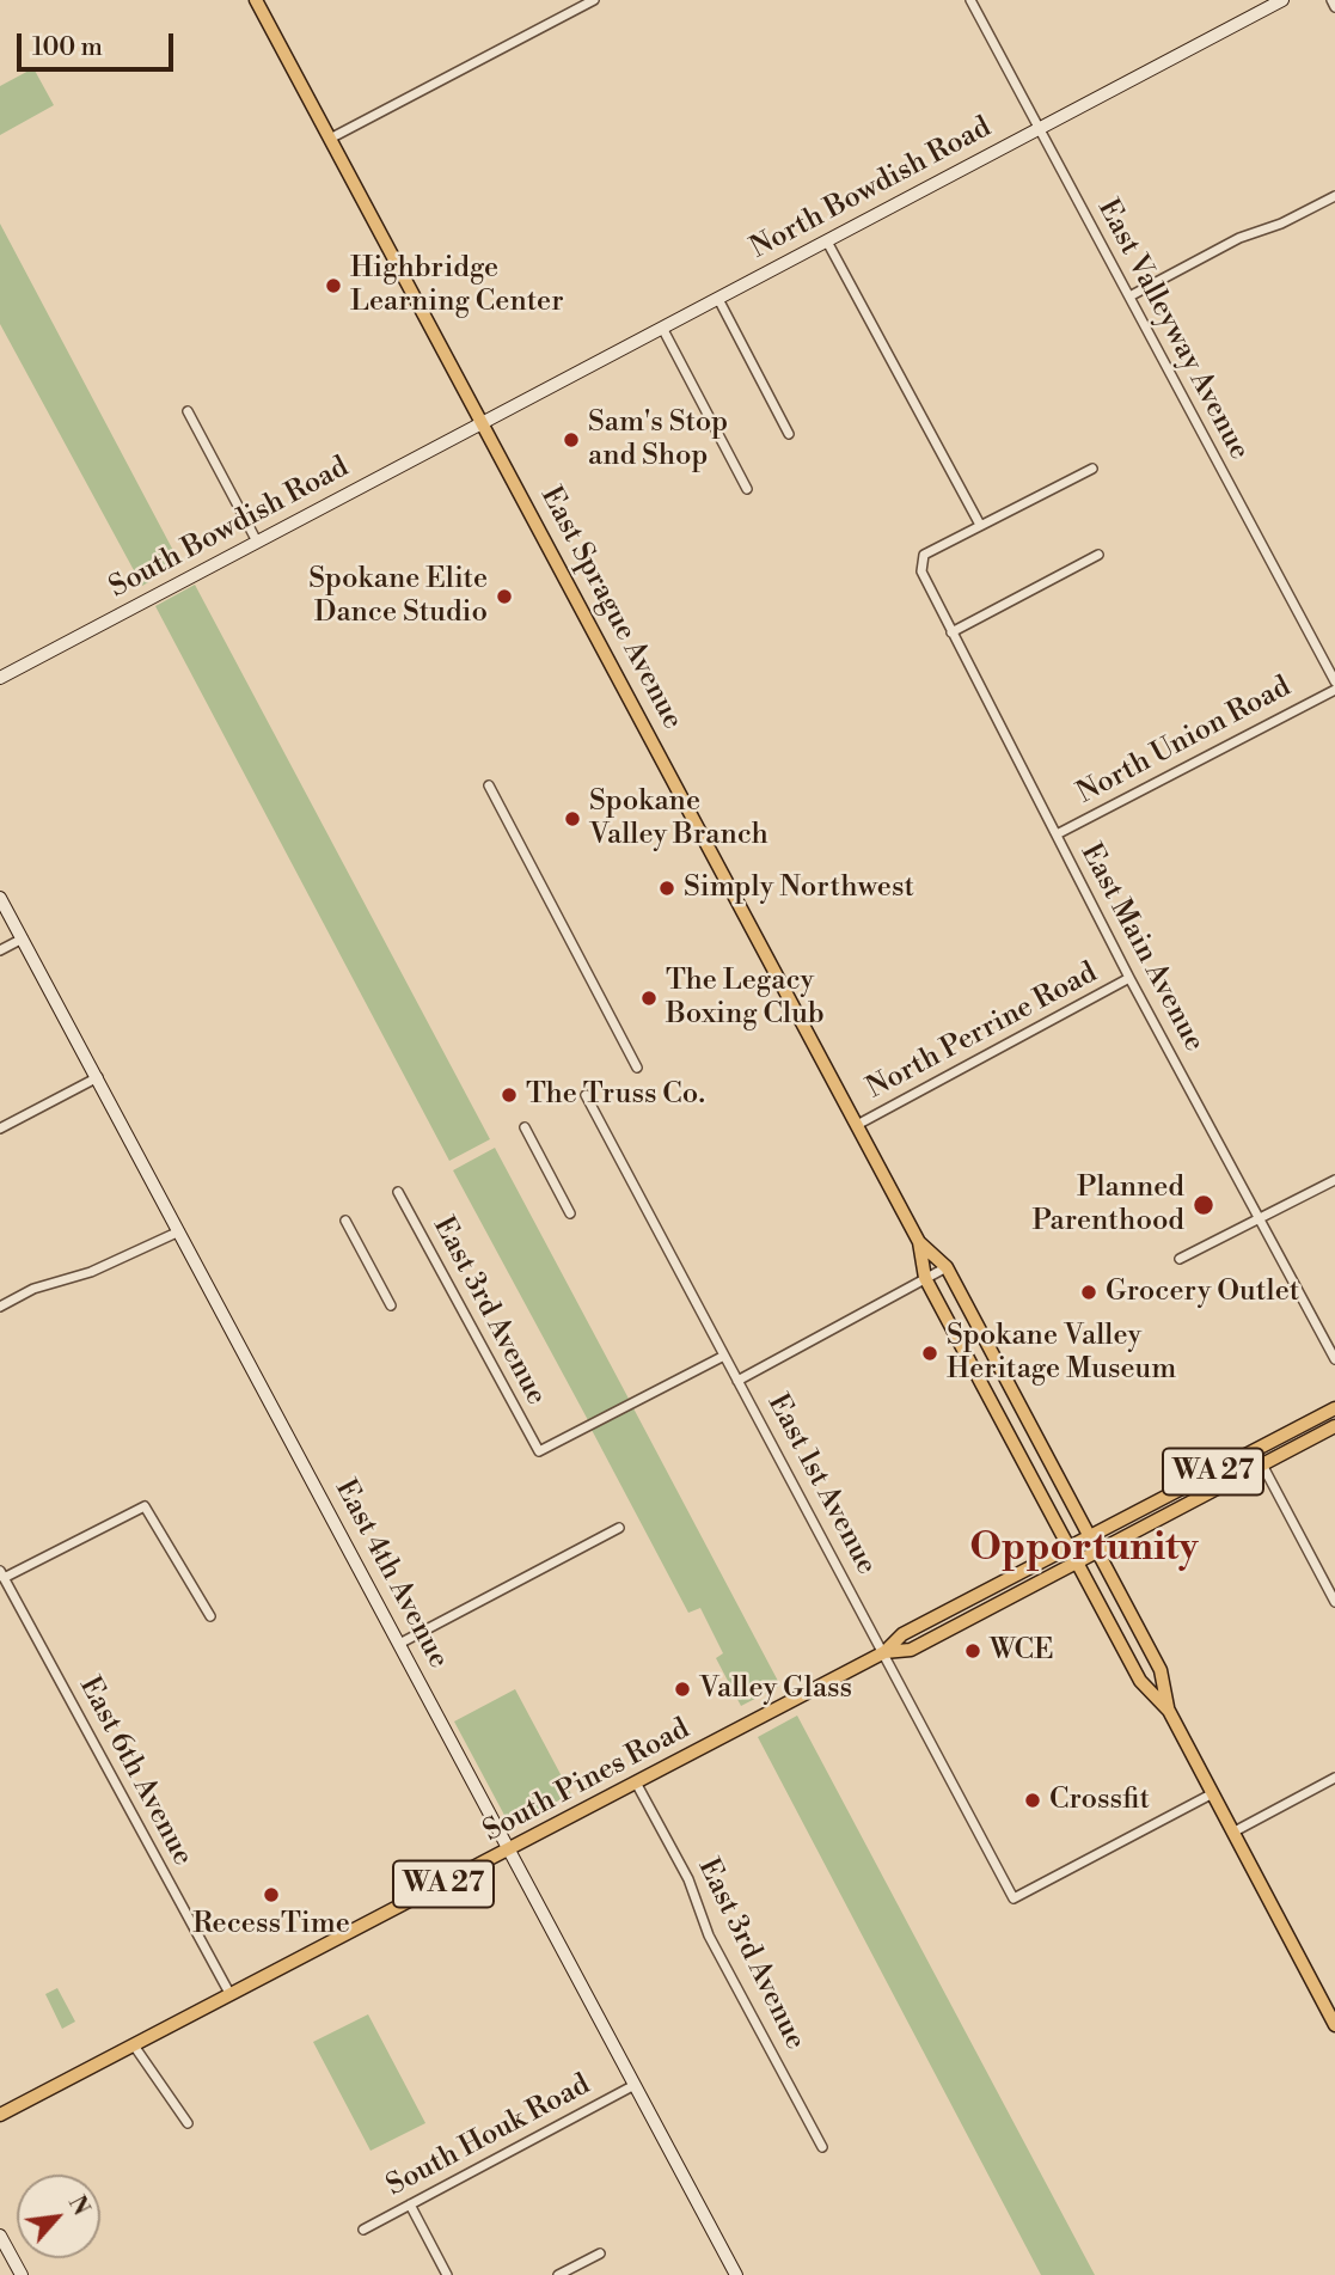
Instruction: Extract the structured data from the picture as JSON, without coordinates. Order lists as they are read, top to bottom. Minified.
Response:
{"streets":{"main road":["East Sprague Avenue","WA 27","South Pines Road"],"street":["North Bowdish Road","East Valleyway Avenue","South Bowdish Road","North Union Road","East Main Avenue","North Perrine Road","East 3rd Avenue","East 1st Avenue","East 4th Avenue","East 6th Avenue","South Houk Road"]},"crossings":[["North Bowdish Road","East Valleyway Avenue"],["North Bowdish Road","South Bowdish Road"],["North Bowdish Road","East Sprague Avenue"],["South Bowdish Road","East Sprague Avenue"],["East Sprague Avenue","North Perrine Road"],["East Sprague Avenue","WA 27"],["East Sprague Avenue","East 1st Avenue"],["East Sprague Avenue","South Pines Road"],["North Union Road","East Main Avenue"],["East Main Avenue","North Perrine Road"],["East 3rd Avenue","East 1st Avenue"],["East 3rd Avenue","South Pines Road"],["WA 27","South Pines Road"],["East 1st Avenue","South Pines Road"],["East 4th Avenue","South Pines Road"],["East 4th Avenue","South Houk Road"],["East 6th Avenue","South Pines Road"]],"districts":["Opportunity"],"places":["Highbridge Learning Center","Sam's Stop and Shop","Spokane Elite Dance Studio","Spokane Valley Branch","Simply Northwest","The Legacy Boxing Club","The Truss Co.","Planned Parenthood","Grocery Outlet","Spokane Valley Heritage Museum","WCE","Valley Glass","Crossfit","RecessTime"],"scale_bar":"100 m","north":"top right"}
